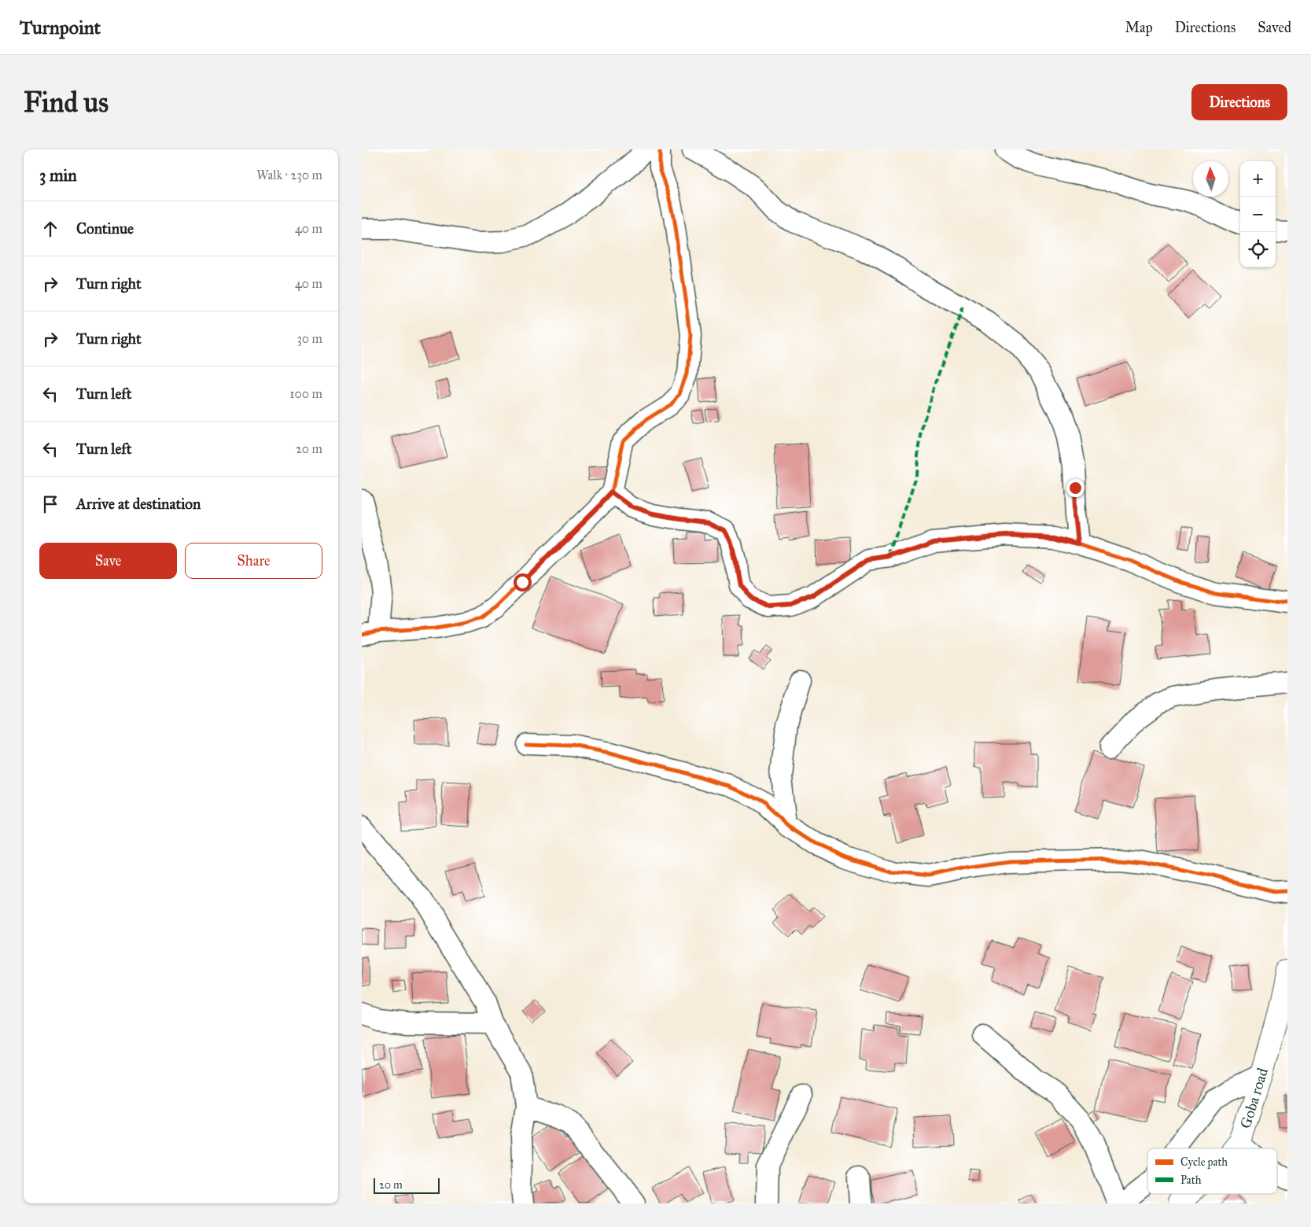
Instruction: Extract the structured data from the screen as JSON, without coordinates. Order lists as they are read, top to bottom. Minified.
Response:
{"streets":{"street":["Goba road"]},"legend":["Cycle path","Path"],"scale_bar":"20 m","north":"top","page":{"header":"Turnpoint","nav":["Map","Directions","Saved"],"buttons":["Directions",["Save","Share"]],"title":"Find us","heading":["3 min","Walk · 230 m"],"map_buttons":["+","−"],"list":[["Continue","40 m"],["Turn right","40 m"],["Turn right","30 m"],["Turn left","100 m"],["Turn left","20 m"],"Arrive at destination"],"scale":"20 m"}}
